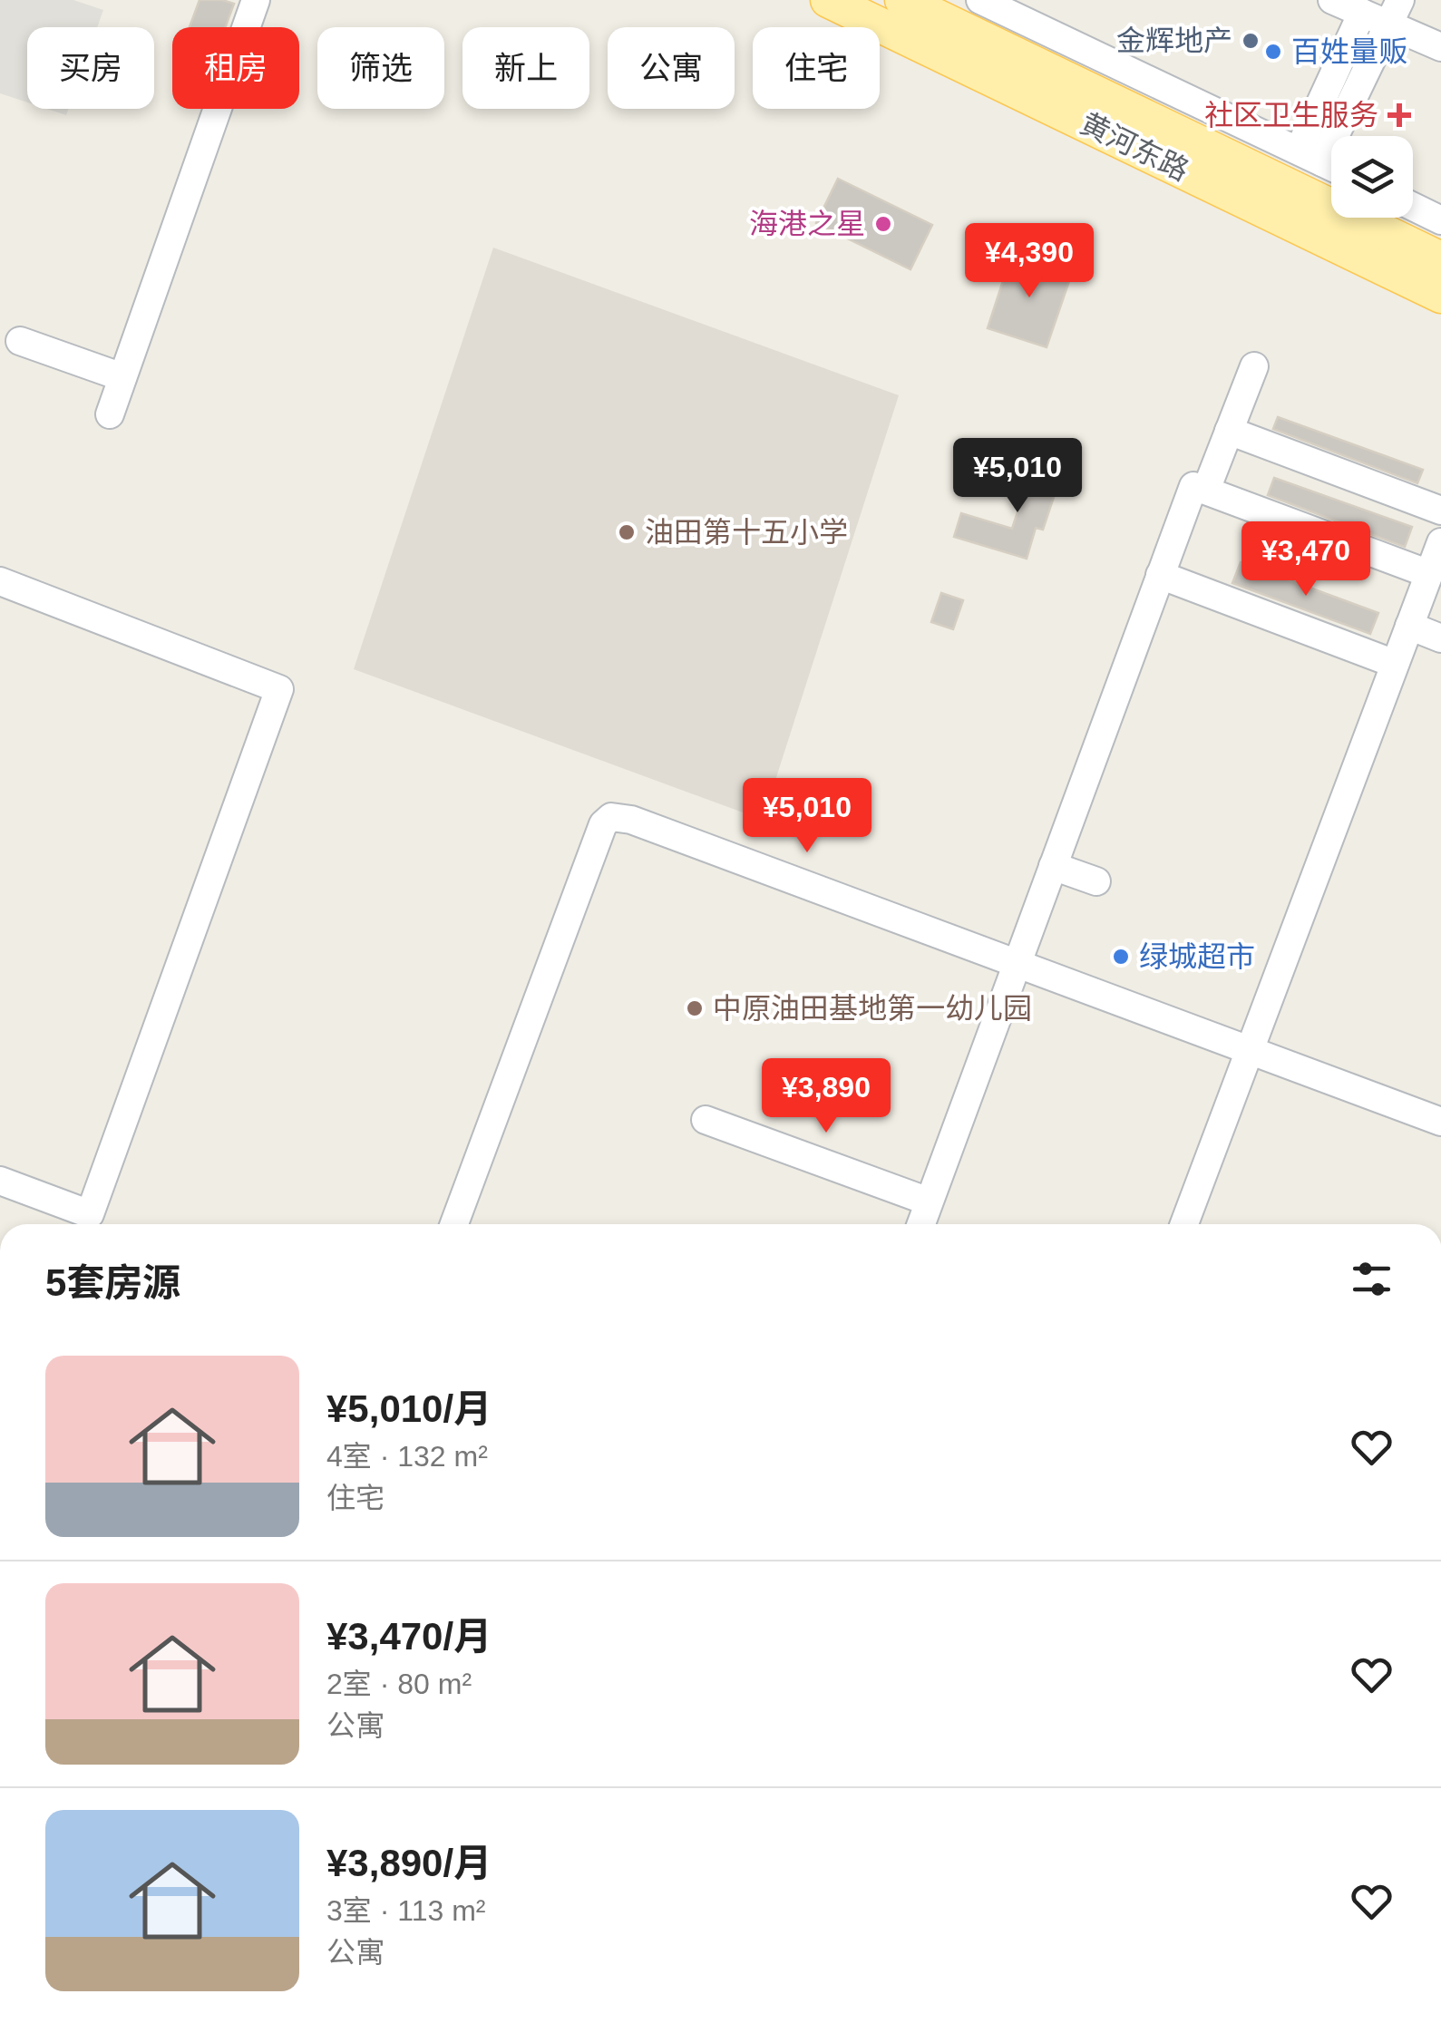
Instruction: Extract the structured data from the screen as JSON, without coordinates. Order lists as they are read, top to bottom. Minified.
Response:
{"streets":{"main road":["黄河东路"]},"places":{"other":["金辉地产","百姓量贩","海港之星","油田第十五小学","绿城超市","中原油田基地第一幼儿园"],"health":["社区卫生服务"]},"page":{"chip":["买房","租房","筛选","新上","公寓","住宅"],"price":["¥4,390","¥5,010","¥3,470","¥5,010","¥3,890"],"heading":"5套房源","list":[{"name":"¥5,010/月","note":"4室 · 132 m² · 住宅"},{"name":"¥3,470/月","note":"2室 · 80 m² · 公寓"},{"name":"¥3,890/月","note":"3室 · 113 m² · 公寓"}]}}
